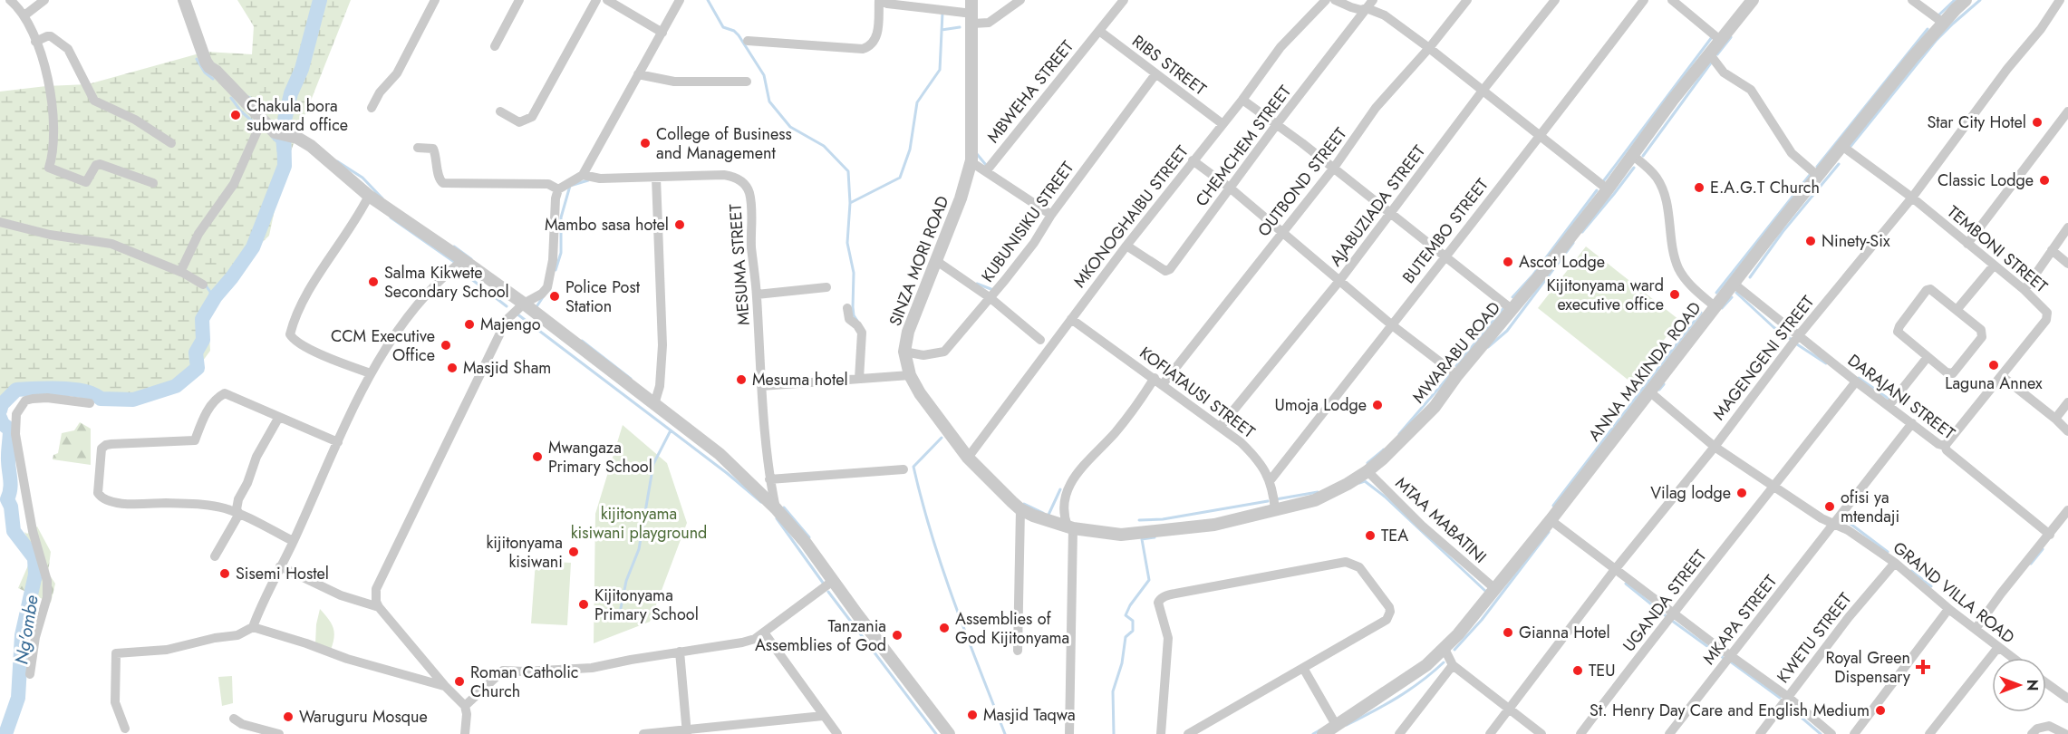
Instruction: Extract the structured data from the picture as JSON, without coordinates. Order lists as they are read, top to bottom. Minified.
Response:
{"streets":{"street":["RIBS STREET","MBWEHA STREET","CHEMCHEM STREET","OUTBOND STREET","AJABUZIADA STREET","MKONOGHAIBU STREET","KUBUNISIKU STREET","BUTEMBO STREET","TEMBONI STREET","SINZA MORI ROAD","MESUMA STREET","MWARABU ROAD","MAGENGENI STREET","ANNA MAKINDA ROAD","KOFIATAUSI STREET","DARAJANI STREET","MTAA MABATINI","GRAND VILLA ROAD","UGANDA STREET","MKAPA STREET","KWETU STREET"]},"crossings":[["RIBS STREET","MBWEHA STREET"],["RIBS STREET","MKONOGHAIBU STREET"],["RIBS STREET","KUBUNISIKU STREET"],["CHEMCHEM STREET","MKONOGHAIBU STREET"],["OUTBOND STREET","KOFIATAUSI STREET"],["AJABUZIADA STREET","KOFIATAUSI STREET"],["MKONOGHAIBU STREET","SINZA MORI ROAD"],["MKONOGHAIBU STREET","KOFIATAUSI STREET"],["KUBUNISIKU STREET","SINZA MORI ROAD"],["BUTEMBO STREET","KOFIATAUSI STREET"],["TEMBONI STREET","MAGENGENI STREET"],["TEMBONI STREET","ANNA MAKINDA ROAD"],["TEMBONI STREET","DARAJANI STREET"],["SINZA MORI ROAD","MWARABU ROAD"],["MWARABU ROAD","KOFIATAUSI STREET"],["MWARABU ROAD","MTAA MABATINI"],["MAGENGENI STREET","DARAJANI STREET"],["MAGENGENI STREET","GRAND VILLA ROAD"],["ANNA MAKINDA ROAD","DARAJANI STREET"],["ANNA MAKINDA ROAD","MTAA MABATINI"],["ANNA MAKINDA ROAD","GRAND VILLA ROAD"],["DARAJANI STREET","UGANDA STREET"],["DARAJANI STREET","MKAPA STREET"],["GRAND VILLA ROAD","UGANDA STREET"],["GRAND VILLA ROAD","MKAPA STREET"],["GRAND VILLA ROAD","KWETU STREET"]],"water":["Ng'ombe"],"parks":["kijitonyama kisiwani playground"],"places":{"other":["Chakula bora subward office","Star City Hotel","College of Business and Management","Classic Lodge","E.A.G.T Church","Mambo sasa hotel","Ninety-Six","Ascot Lodge","Salma Kikwete Secondary School","Kijitonyama ward executive office","Police Post Station","Majengo","CCM Executive Office","Laguna Annex","Masjid Sham","Mesuma hotel","Umoja Lodge","Mwangaza Primary School","Vilag lodge","ofisi ya mtendaji","TEA","kijitonyama kisiwani","Sisemi Hostel","Kijitonyama Primary School","Assemblies of God Kijitonyama","Gianna Hotel","Tanzania Assemblies of God","TEU","Roman Catholic Church","St. Henry Day Care and English Medium","Masjid Taqwa","Waruguru Mosque"],"health":["Royal Green Dispensary"]},"north":"right"}
